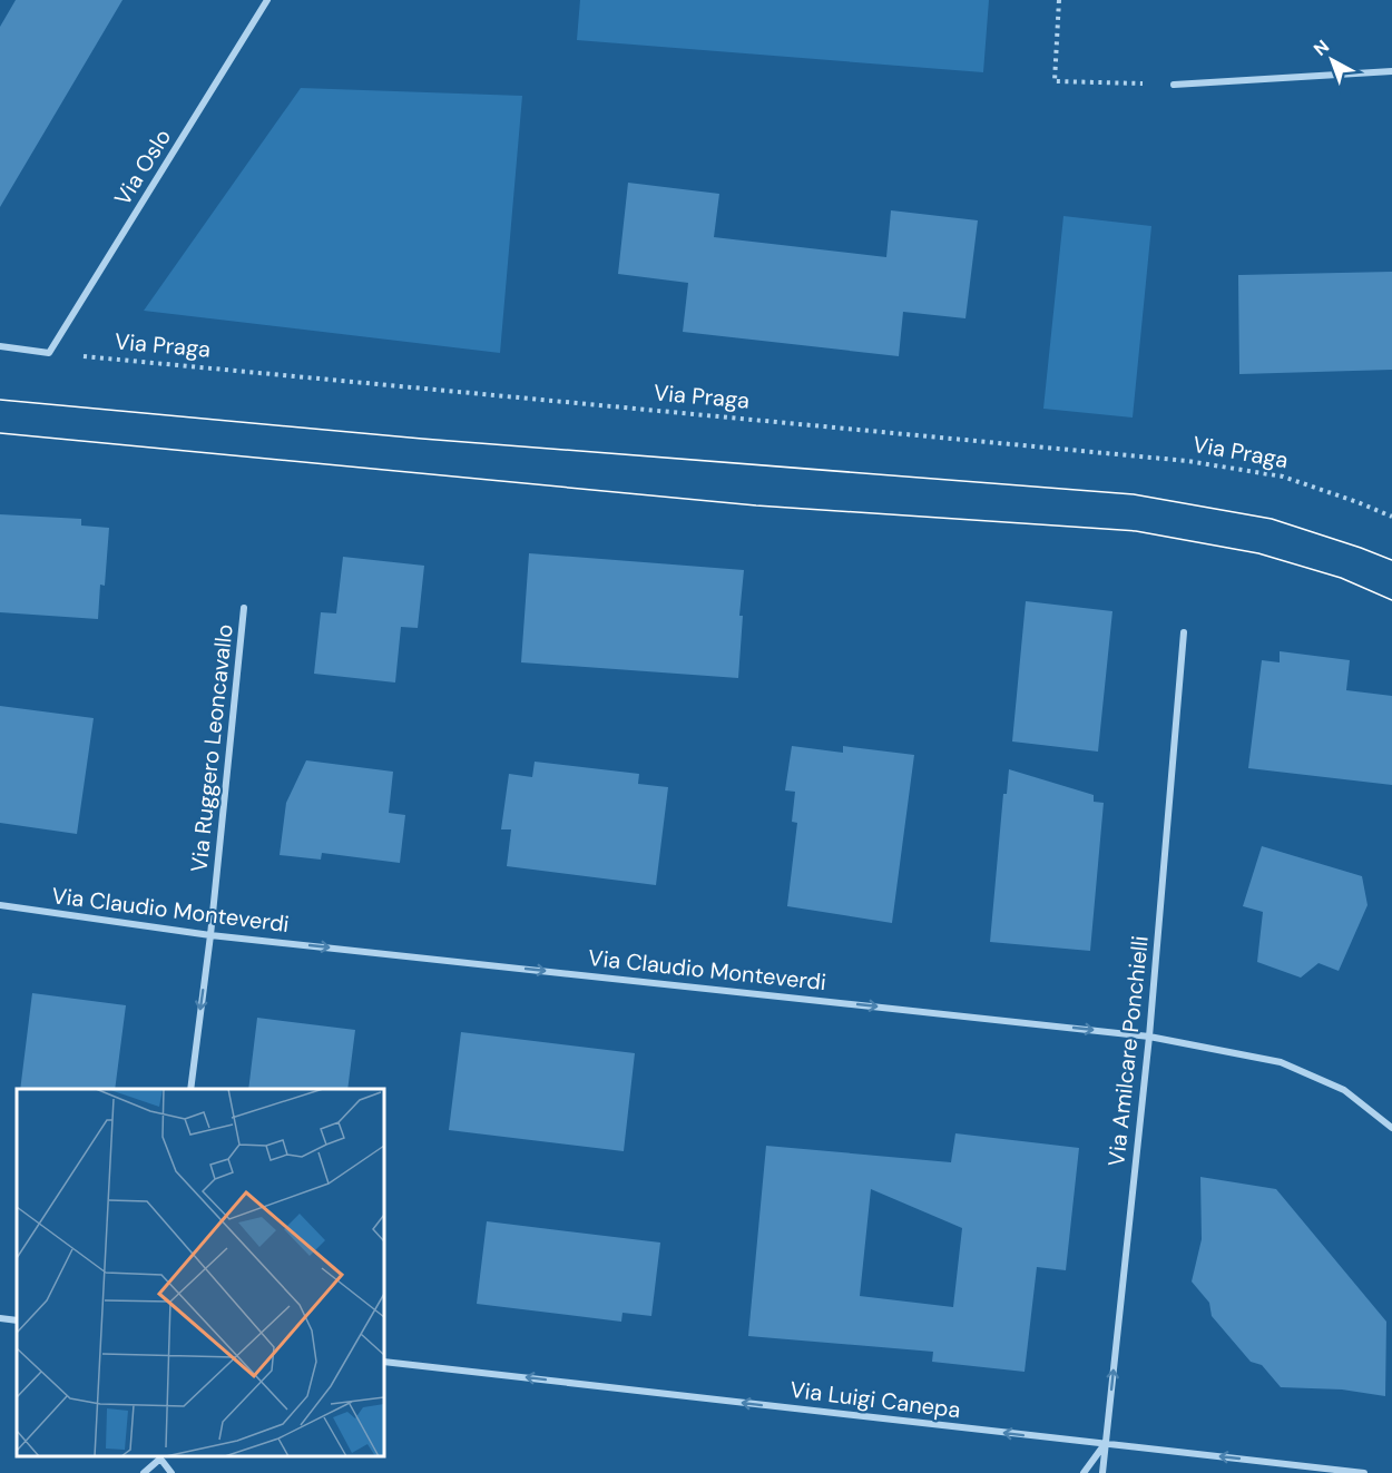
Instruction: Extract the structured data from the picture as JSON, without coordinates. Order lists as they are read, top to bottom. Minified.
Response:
{"streets":{"street":["Via Oslo","Via Ruggero Leoncavallo","Via Claudio Monteverdi","Via Amilcare Ponchielli","Via Luigi Canepa"],"path":["Via Praga"]},"crossings":[["Via Oslo","Via Praga"],["Via Ruggero Leoncavallo","Via Claudio Monteverdi"],["Via Claudio Monteverdi","Via Amilcare Ponchielli"],["Via Amilcare Ponchielli","Via Luigi Canepa"]],"one_way":["Via Claudio Monteverdi","Via Amilcare Ponchielli","Via Luigi Canepa"],"north":"top left"}
